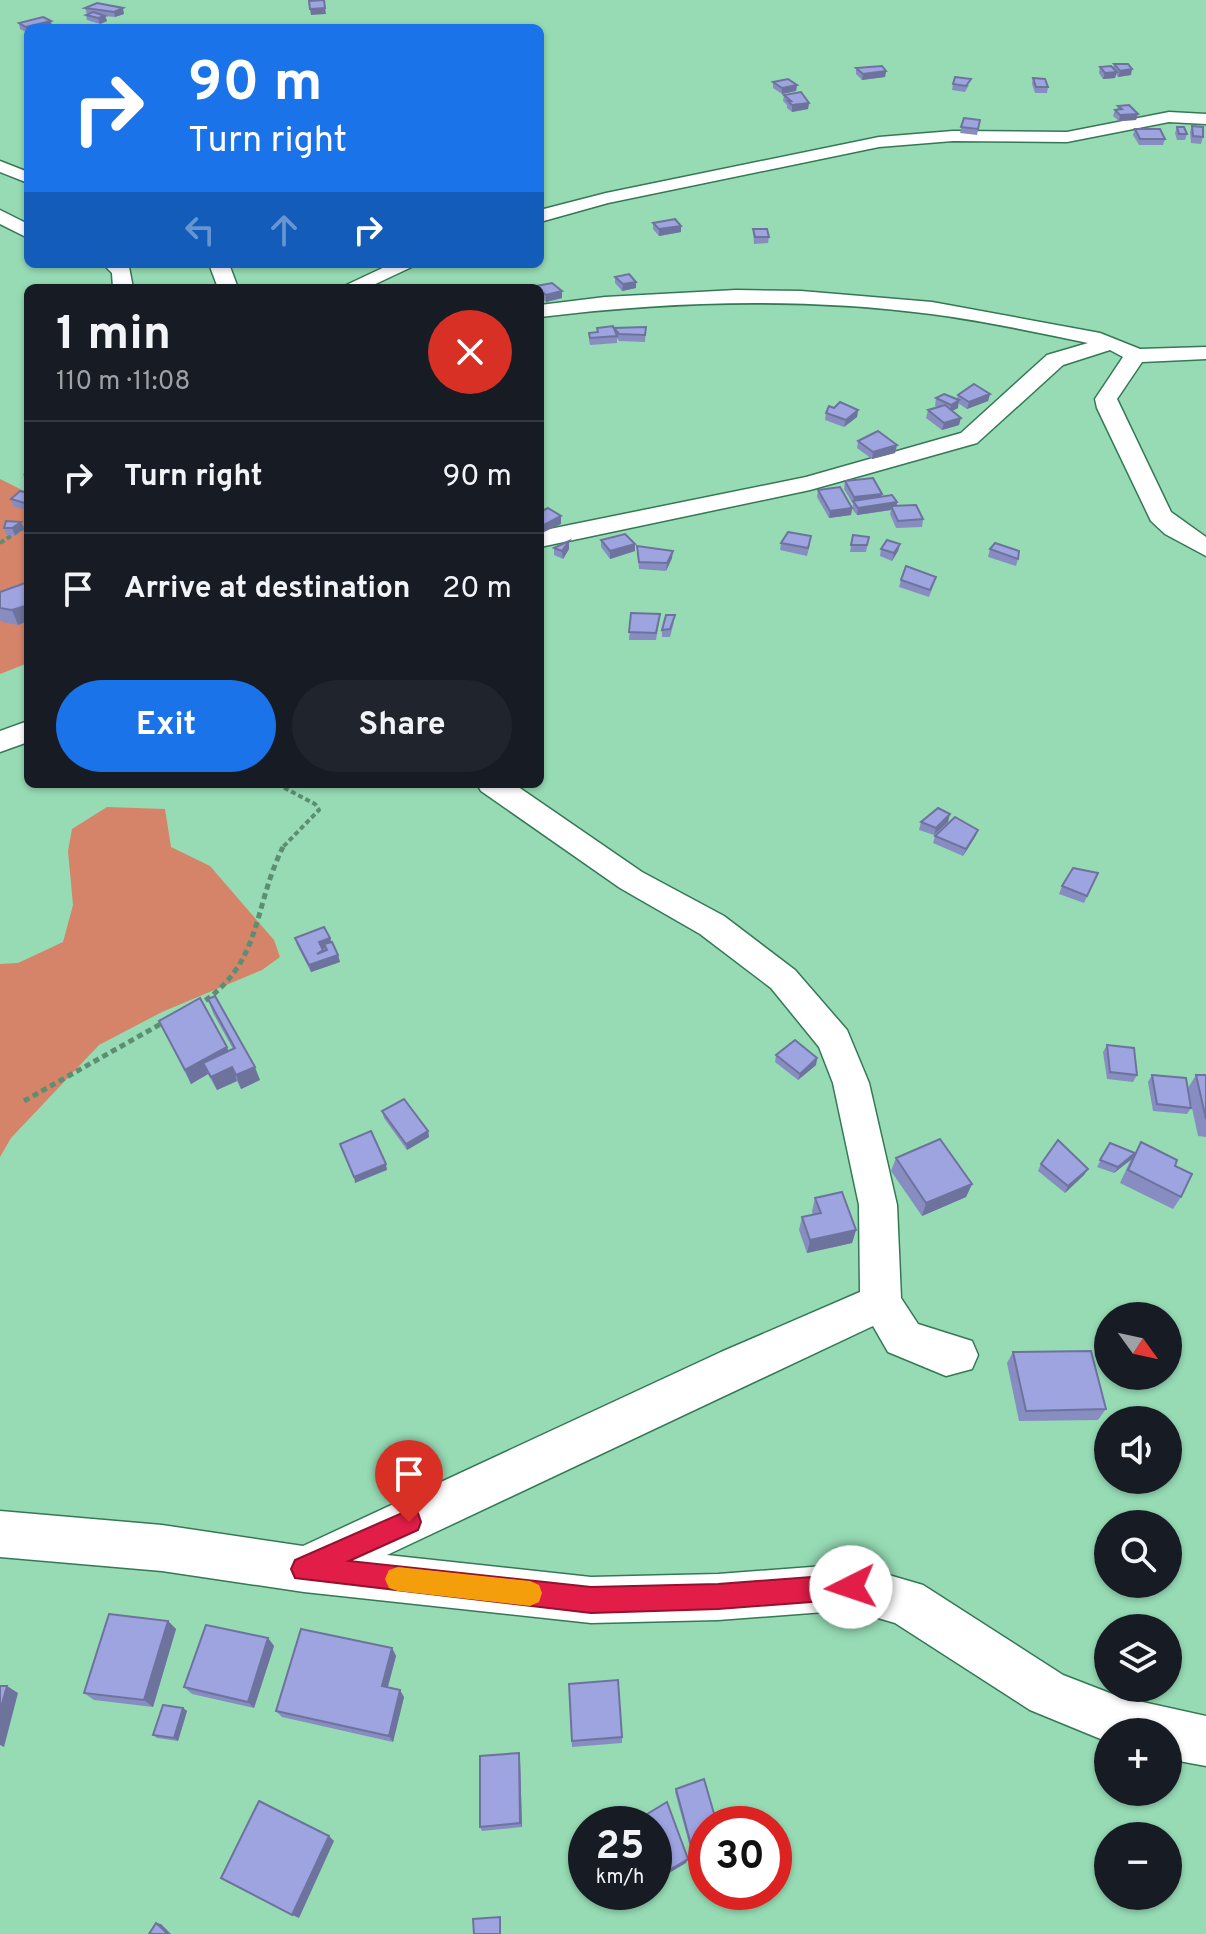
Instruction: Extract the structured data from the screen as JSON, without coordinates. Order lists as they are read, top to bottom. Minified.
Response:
{"north":"bottom right","page":{"turn":["90 m","Turn right"],"heading":["1 min","110 m · 11:08"],"list":[{"name":"Turn right","value":"90 m"},{"name":"Arrive at destination","value":"20 m"}],"buttons":["Exit","Share"],"map_buttons":["+","−"],"speed":"25 km/h","limit":"30"}}
